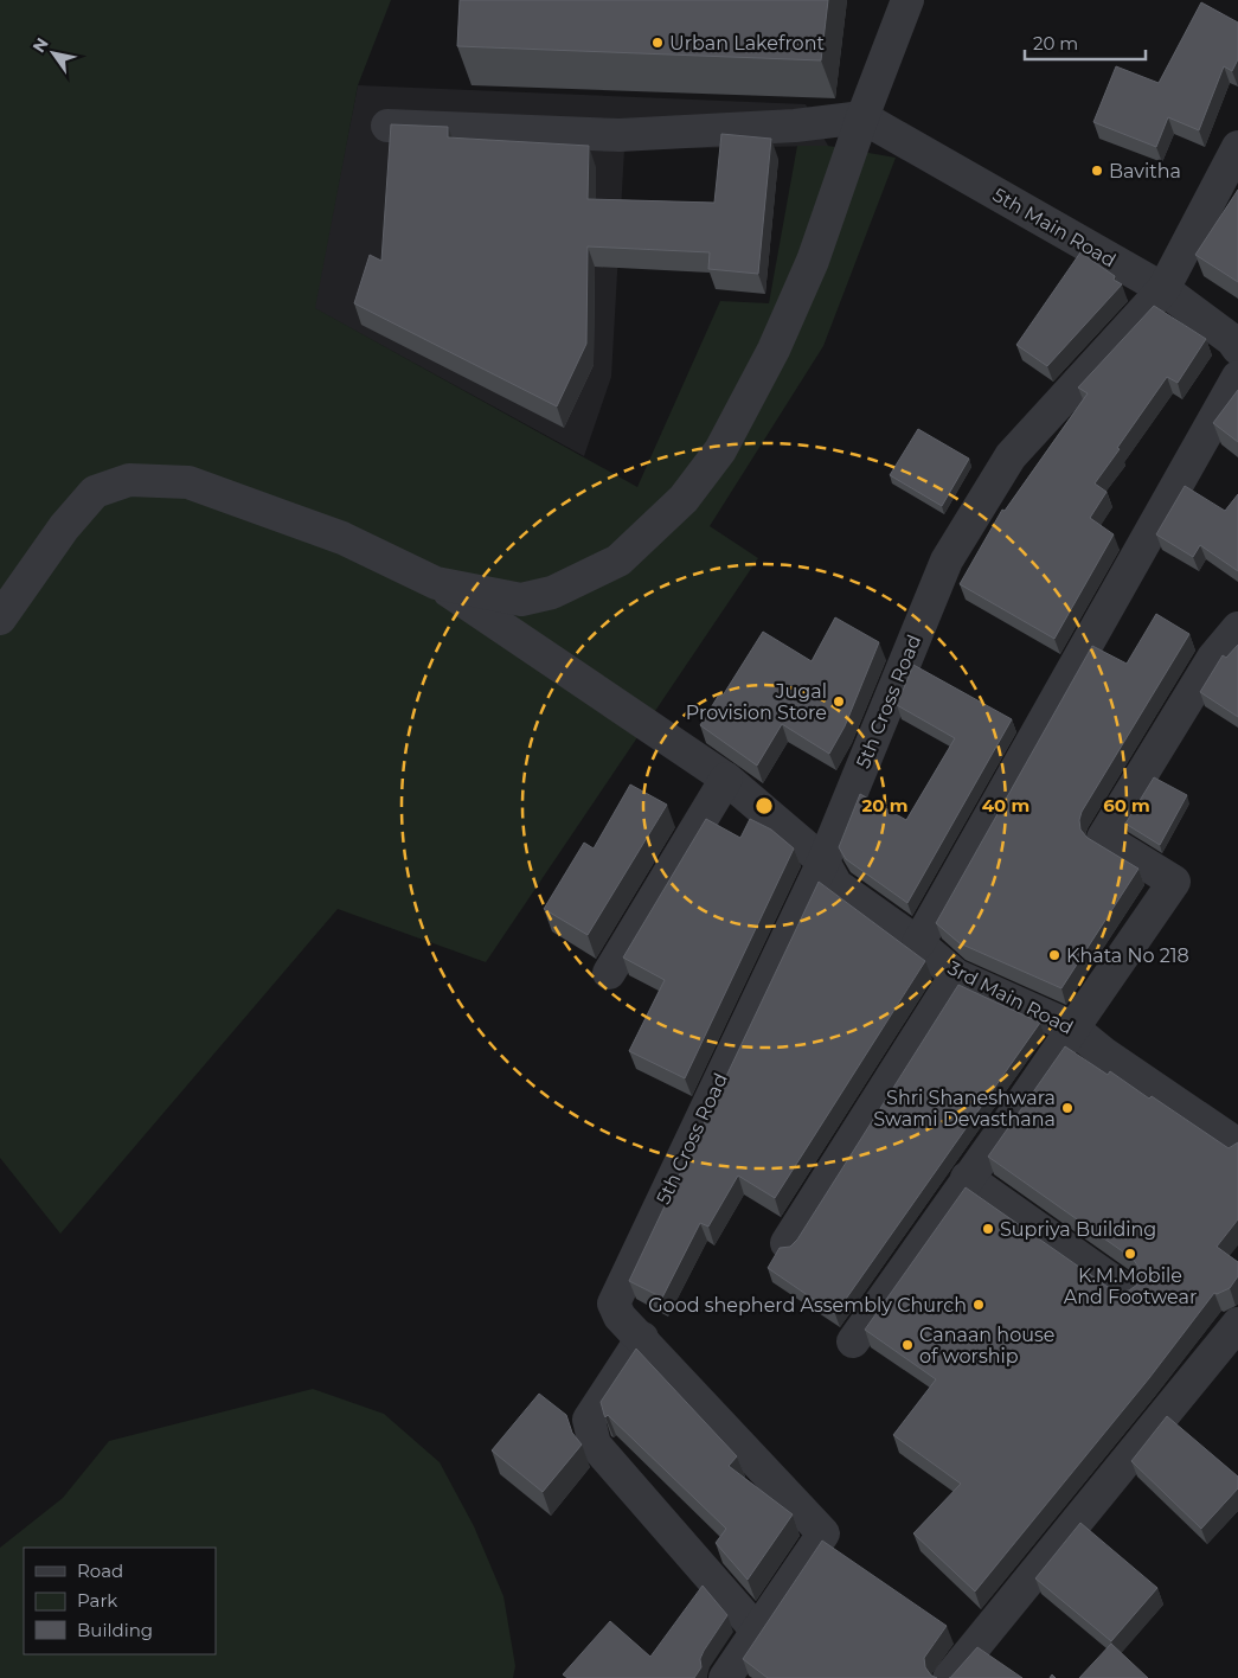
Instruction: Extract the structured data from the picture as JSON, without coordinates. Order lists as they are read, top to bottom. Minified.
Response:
{"streets":{"street":["5th Main Road","5th Cross Road","3rd Main Road"]},"crossings":[["5th Main Road","5th Cross Road"],["5th Cross Road","3rd Main Road"]],"places":["Urban Lakefront","Bavitha","Jugal Provision Store","Khata No 218","Shri Shaneshwara Swami Devasthana","Supriya Building","K.M.Mobile And Footwear","Good shepherd Assembly Church","Canaan house of worship"],"legend":["Road","Park","Building"],"scale_bar":"20 m","north":"top left","rings":["20 m","40 m","60 m"]}
